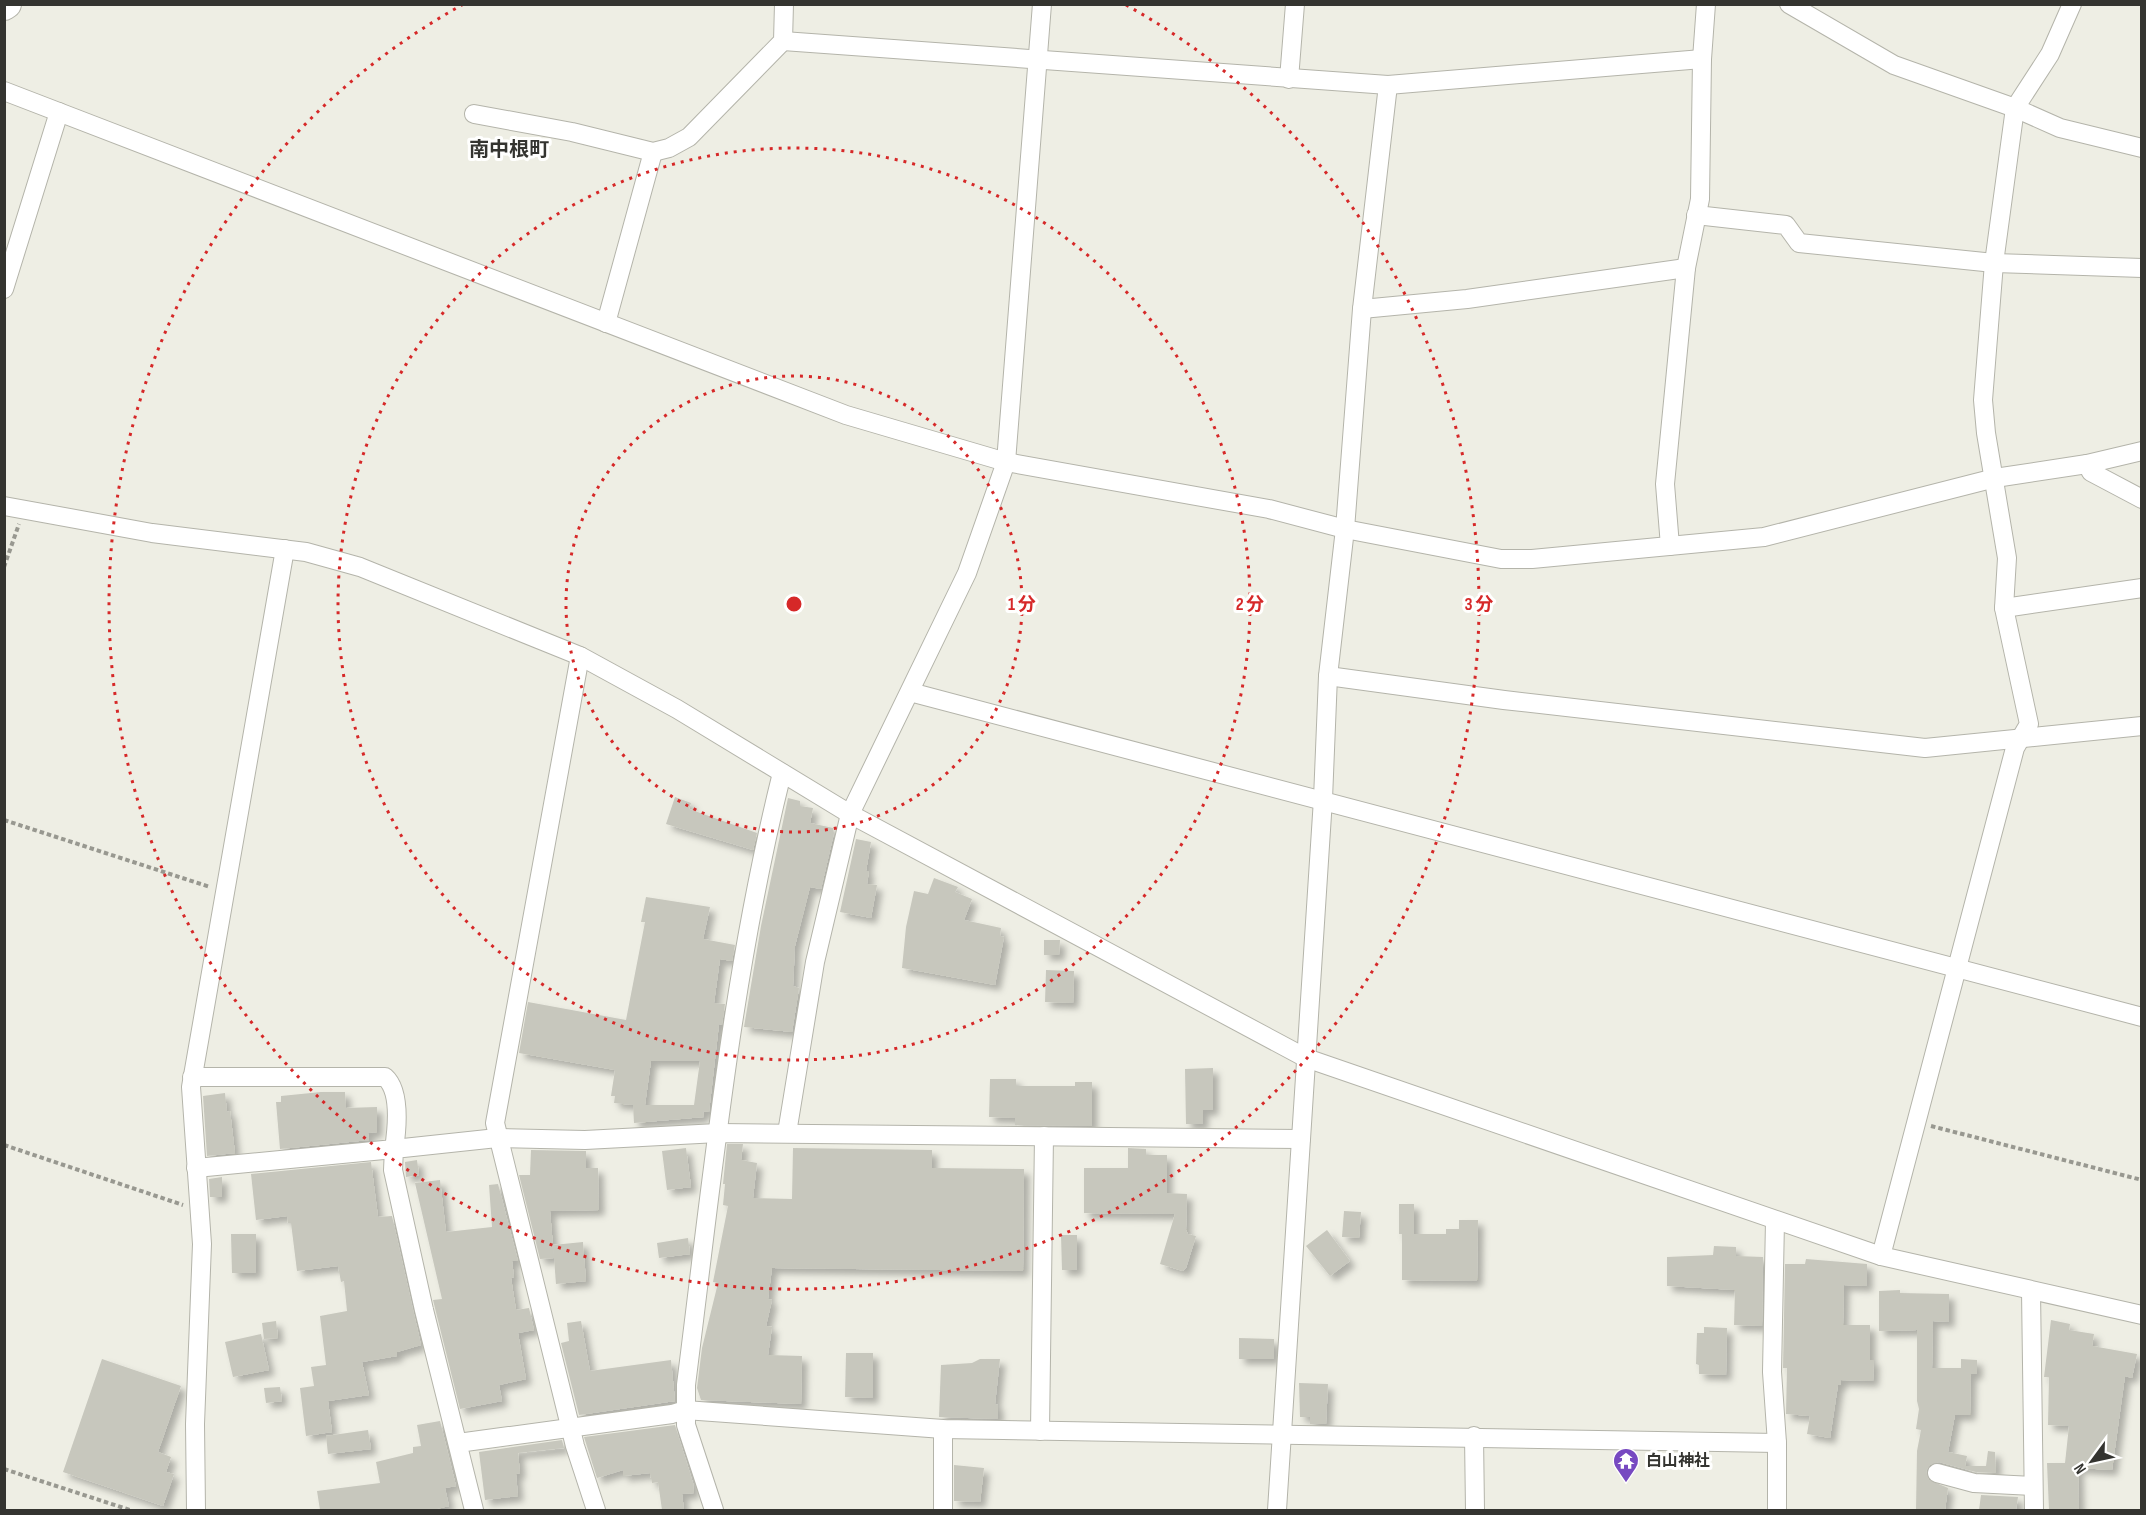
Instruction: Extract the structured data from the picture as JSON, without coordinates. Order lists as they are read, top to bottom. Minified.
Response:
{"districts":["南中根町"],"places":{"temple":["白山神社"]},"north":"bottom left","rings":["1 分","2 分","3 分"]}
